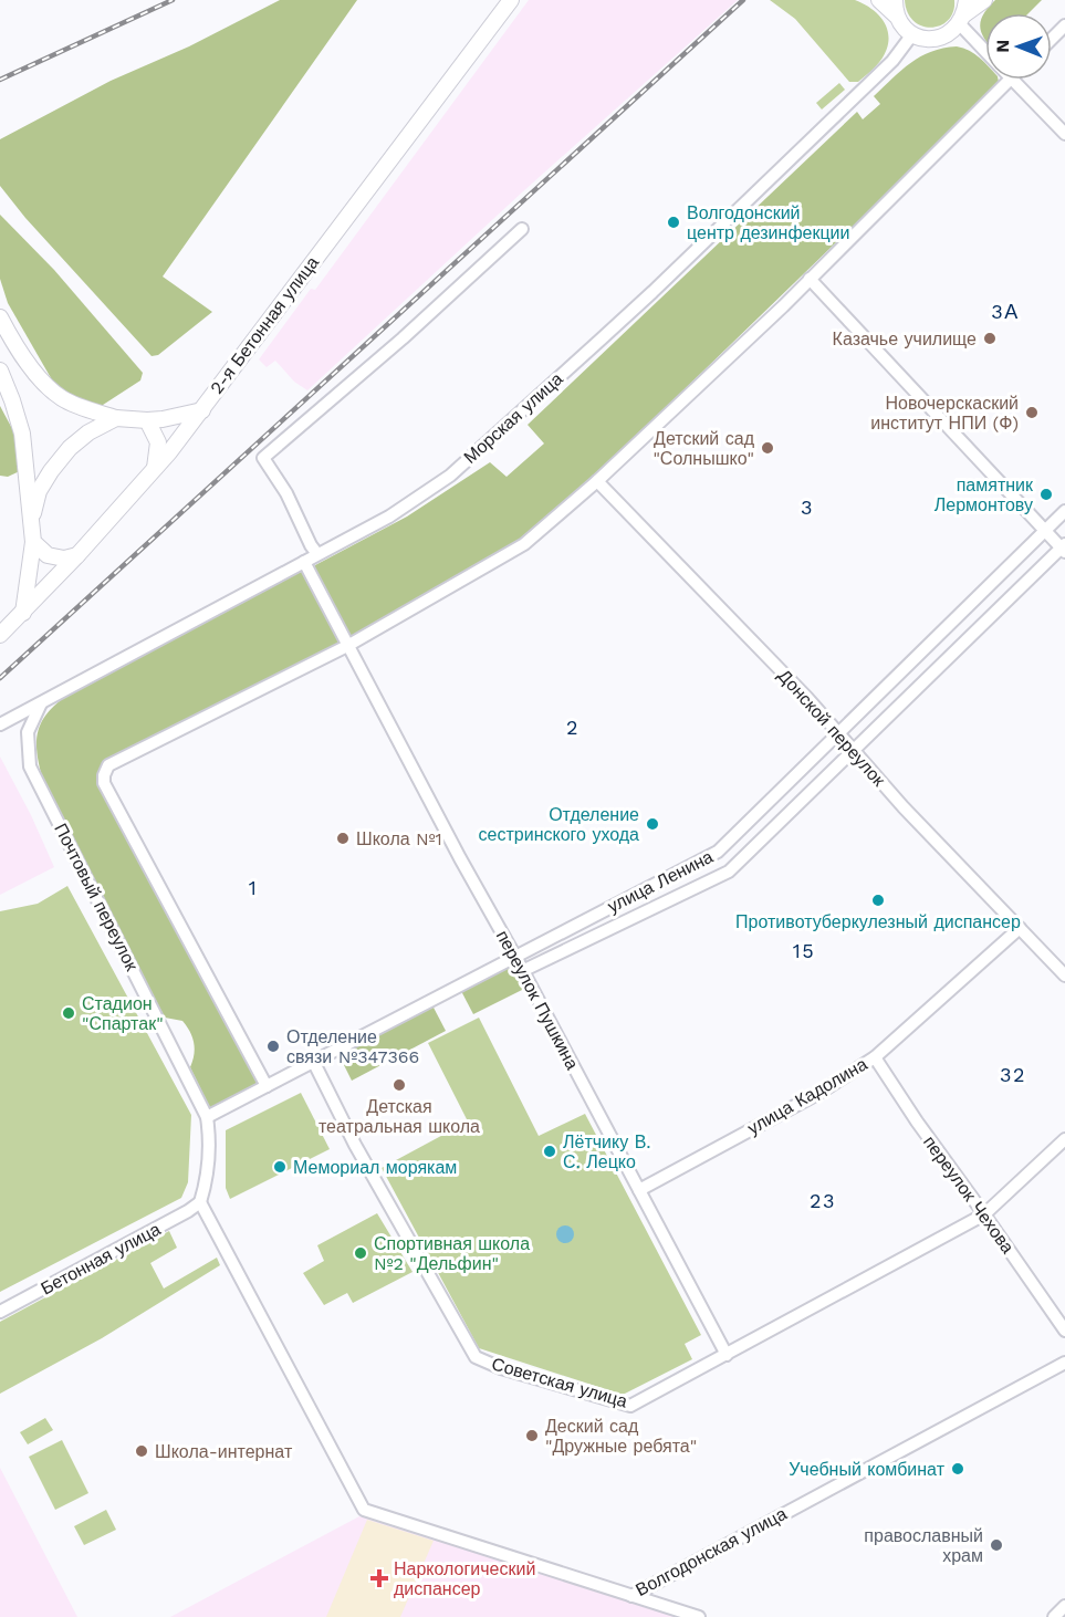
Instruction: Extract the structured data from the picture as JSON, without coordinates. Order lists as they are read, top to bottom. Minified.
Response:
{"streets":{"main road":["2-я Бетонная улица"],"street":["Морская улица","Донской переулок","улица Ленина","Почтовый переулок","переулок Пушкина","улица Кадолина","переулок Чехова","Бетонная улица","Советская улица","Волгодонская улица"]},"crossings":[["Морская улица","Почтовый переулок"],["Морская улица","переулок Пушкина"],["Донской переулок","улица Ленина"],["Донской переулок","улица Кадолина"],["улица Ленина","Почтовый переулок"],["улица Ленина","переулок Пушкина"],["улица Ленина","Советская улица"],["Почтовый переулок","Бетонная улица"],["Почтовый переулок","Волгодонская улица"],["переулок Пушкина","улица Кадолина"],["переулок Пушкина","Советская улица"],["улица Кадолина","переулок Чехова"],["переулок Чехова","Советская улица"],["Бетонная улица","Волгодонская улица"]],"districts":["3А","3","2","1","15","32","23"],"places":{"other":["Волгодонский центр дезинфекции","Казачье училище","Новочерскаский институт НПИ (Ф)","Детский сад \"Солнышко\"","памятник Лермонтову","Отделение сестринского ухода","Школа №1","Противотуберкулезный диспансер","Стадион \"Спартак\"","Отделение связи №347366","Детская театральная школа","Лётчику В. С. Лецко","Мемориал морякам","Спортивная школа №2 \"Дельфин\"","Деский сад \"Дружные ребята\"","Школа-интернат","Учебный комбинат","православный храм"],"health":["Наркологический диспансер"]},"north":"left"}
